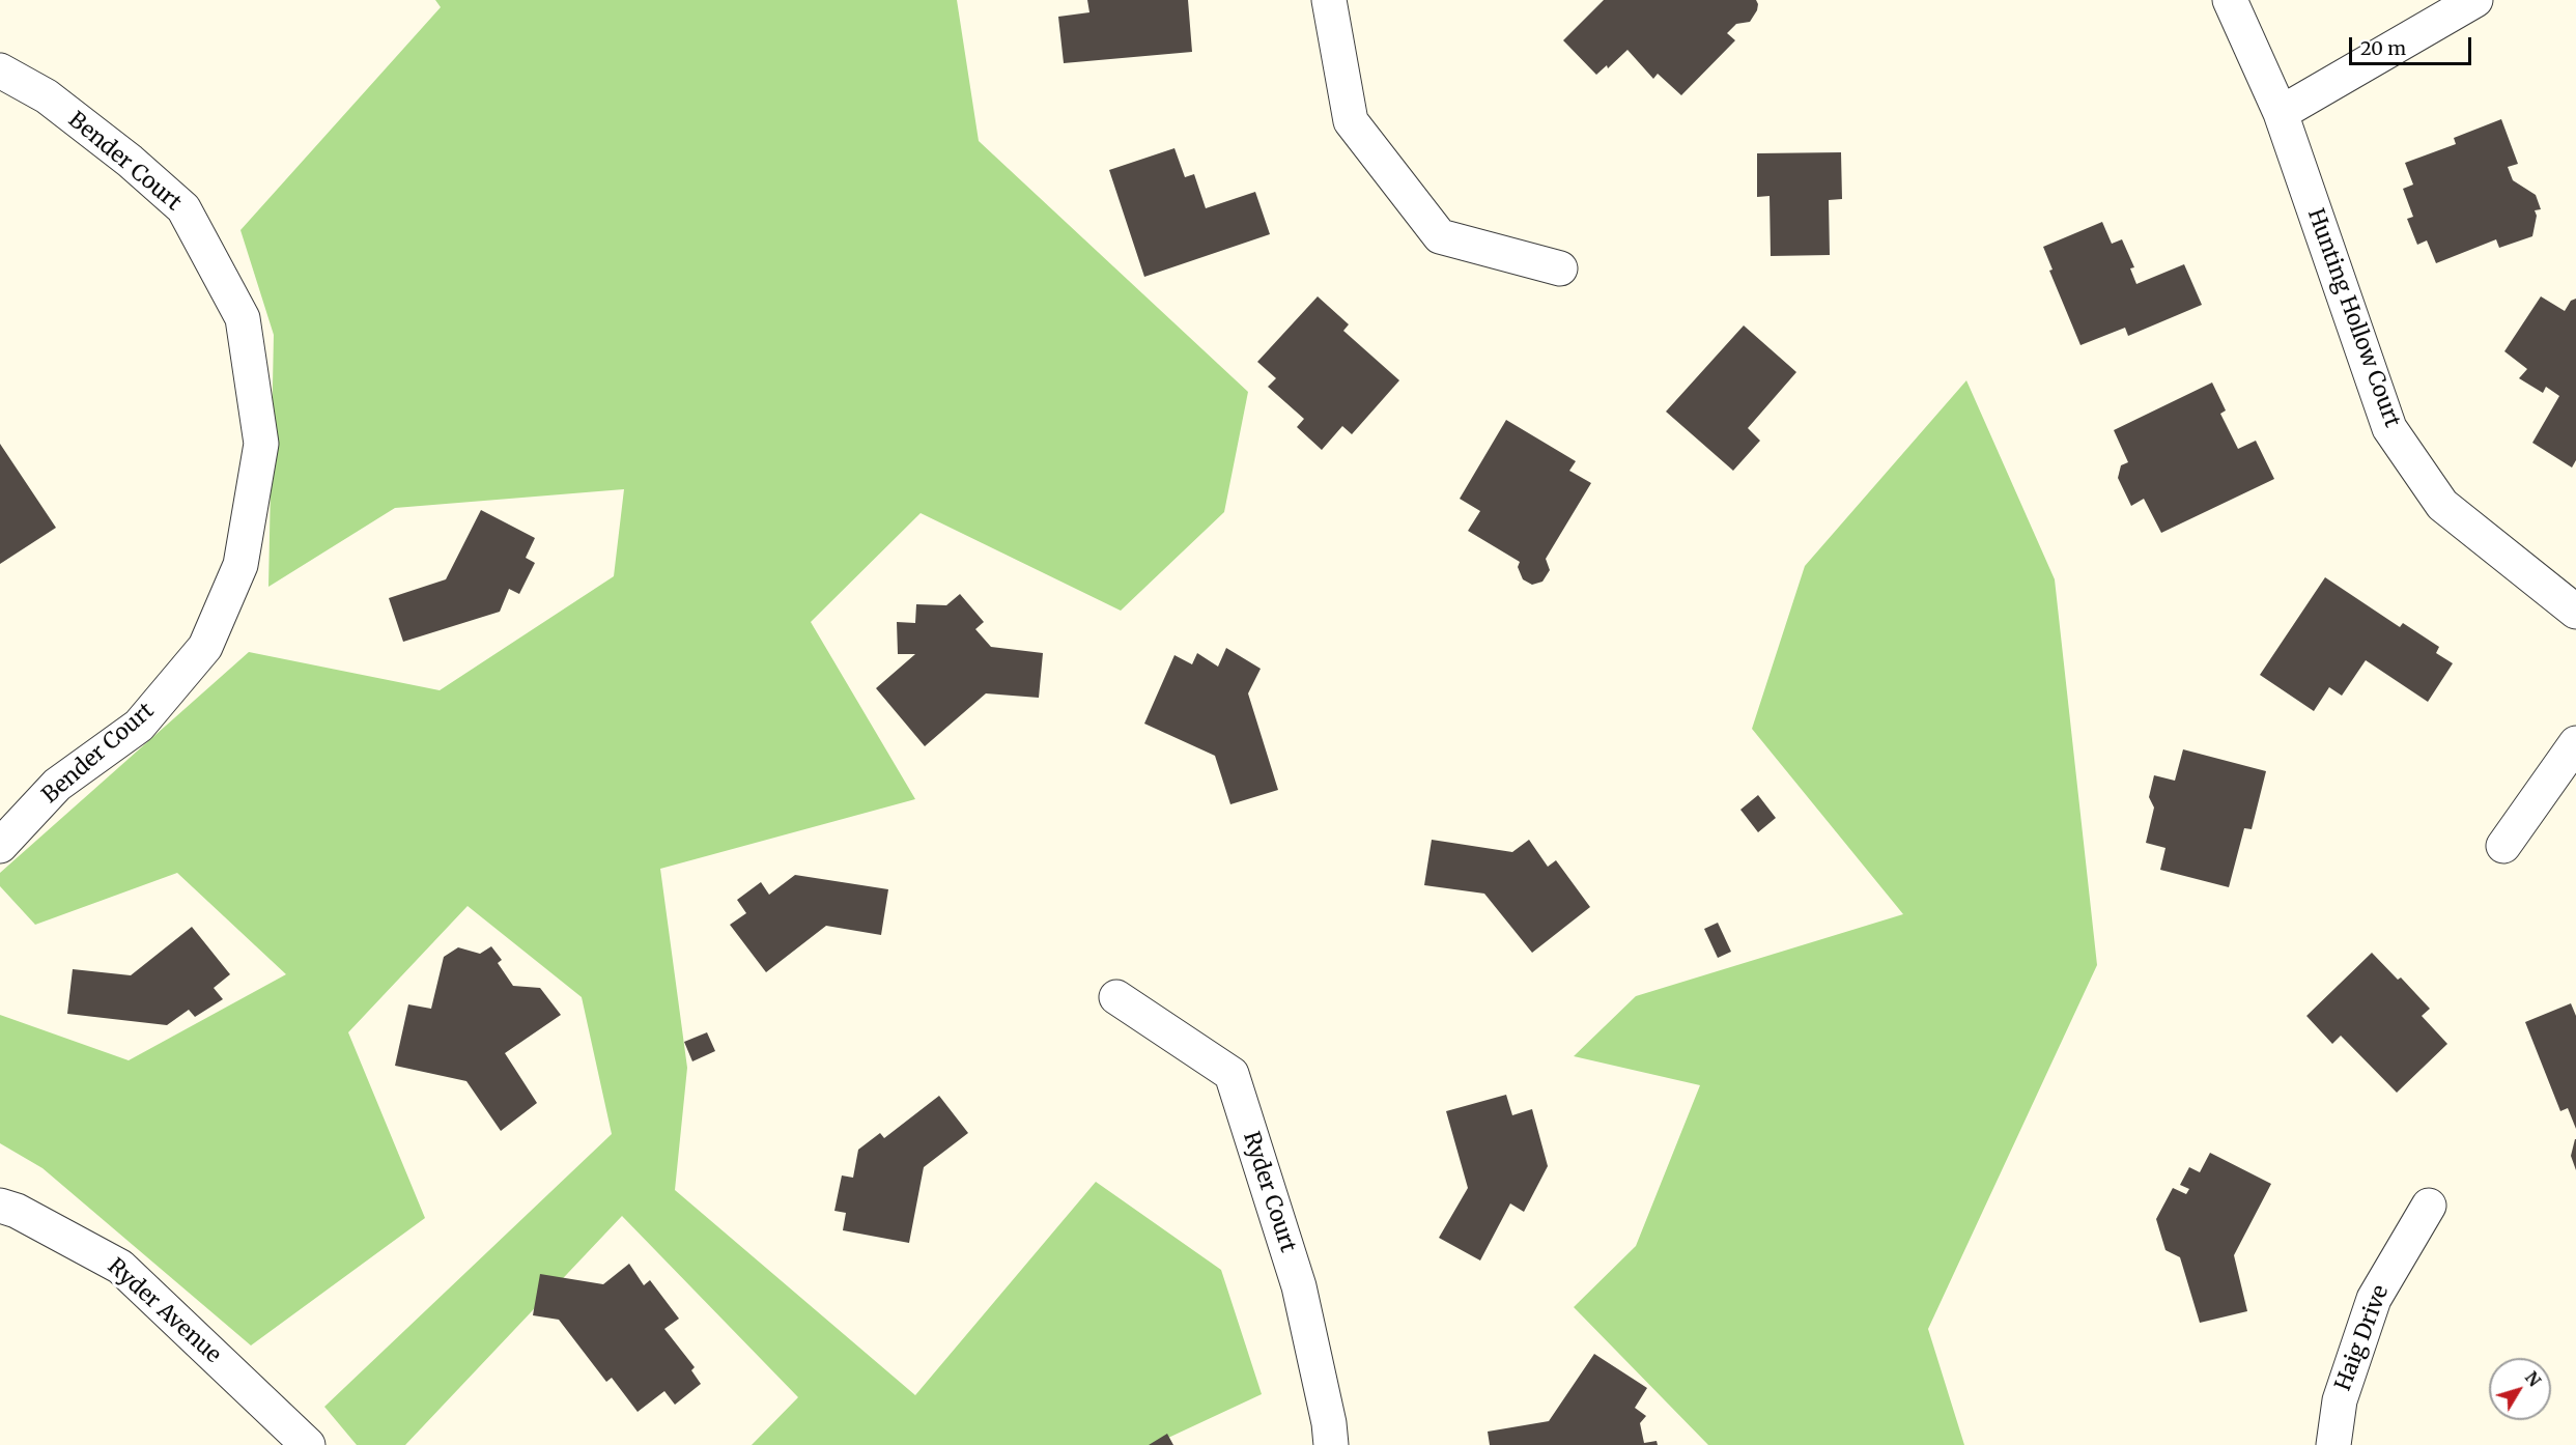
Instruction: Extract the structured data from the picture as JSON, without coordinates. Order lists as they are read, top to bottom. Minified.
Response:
{"streets":{"street":["Bender Court","Hunting Hollow Court","Ryder Court","Ryder Avenue","Haig Drive"]},"scale_bar":"20 m","north":"top right"}
